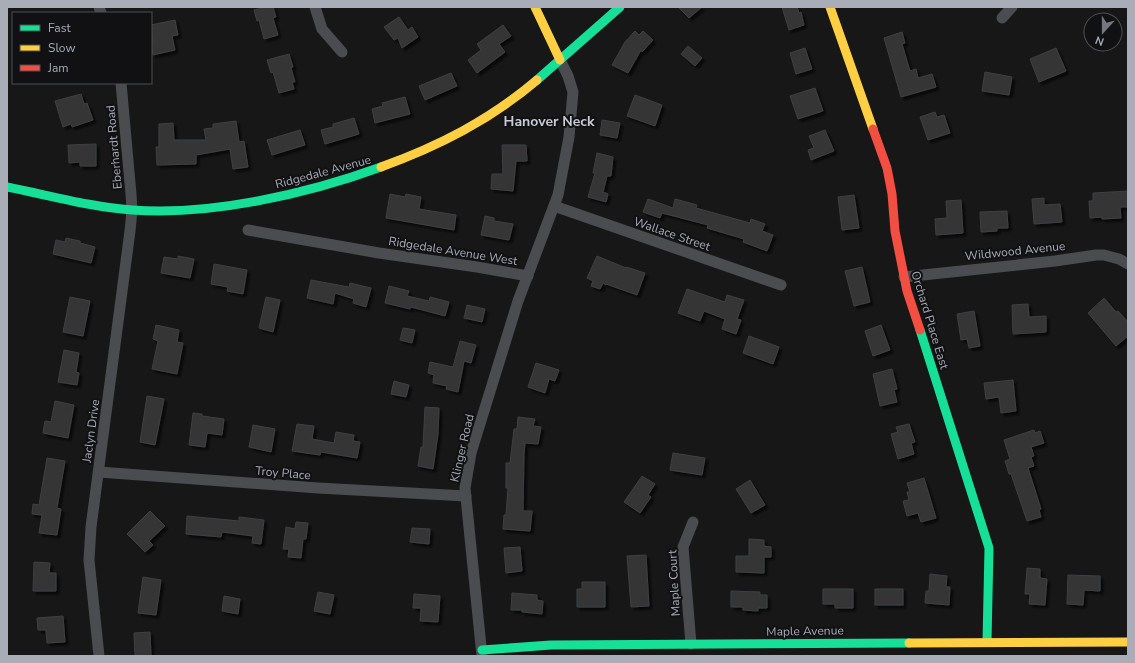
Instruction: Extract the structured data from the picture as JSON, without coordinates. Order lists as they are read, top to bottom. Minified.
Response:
{"streets":{"street":["Eberhardt Road","Ridgedale Avenue","Wallace Street","Ridgedale Avenue West","Wildwood Avenue","Orchard Place East","Jaclyn Drive","Klinger Road","Troy Place","Maple Court","Maple Avenue"]},"crossings":[["Eberhardt Road","Ridgedale Avenue"],["Eberhardt Road","Jaclyn Drive"],["Ridgedale Avenue","Ridgedale Avenue West"],["Ridgedale Avenue","Jaclyn Drive"],["Wallace Street","Ridgedale Avenue West"],["Ridgedale Avenue West","Klinger Road"],["Wildwood Avenue","Orchard Place East"],["Orchard Place East","Maple Avenue"],["Jaclyn Drive","Troy Place"],["Klinger Road","Troy Place"],["Klinger Road","Maple Avenue"],["Maple Court","Maple Avenue"]],"districts":["Hanover Neck"],"legend":["Fast","Slow","Jam"],"north":"bottom"}
